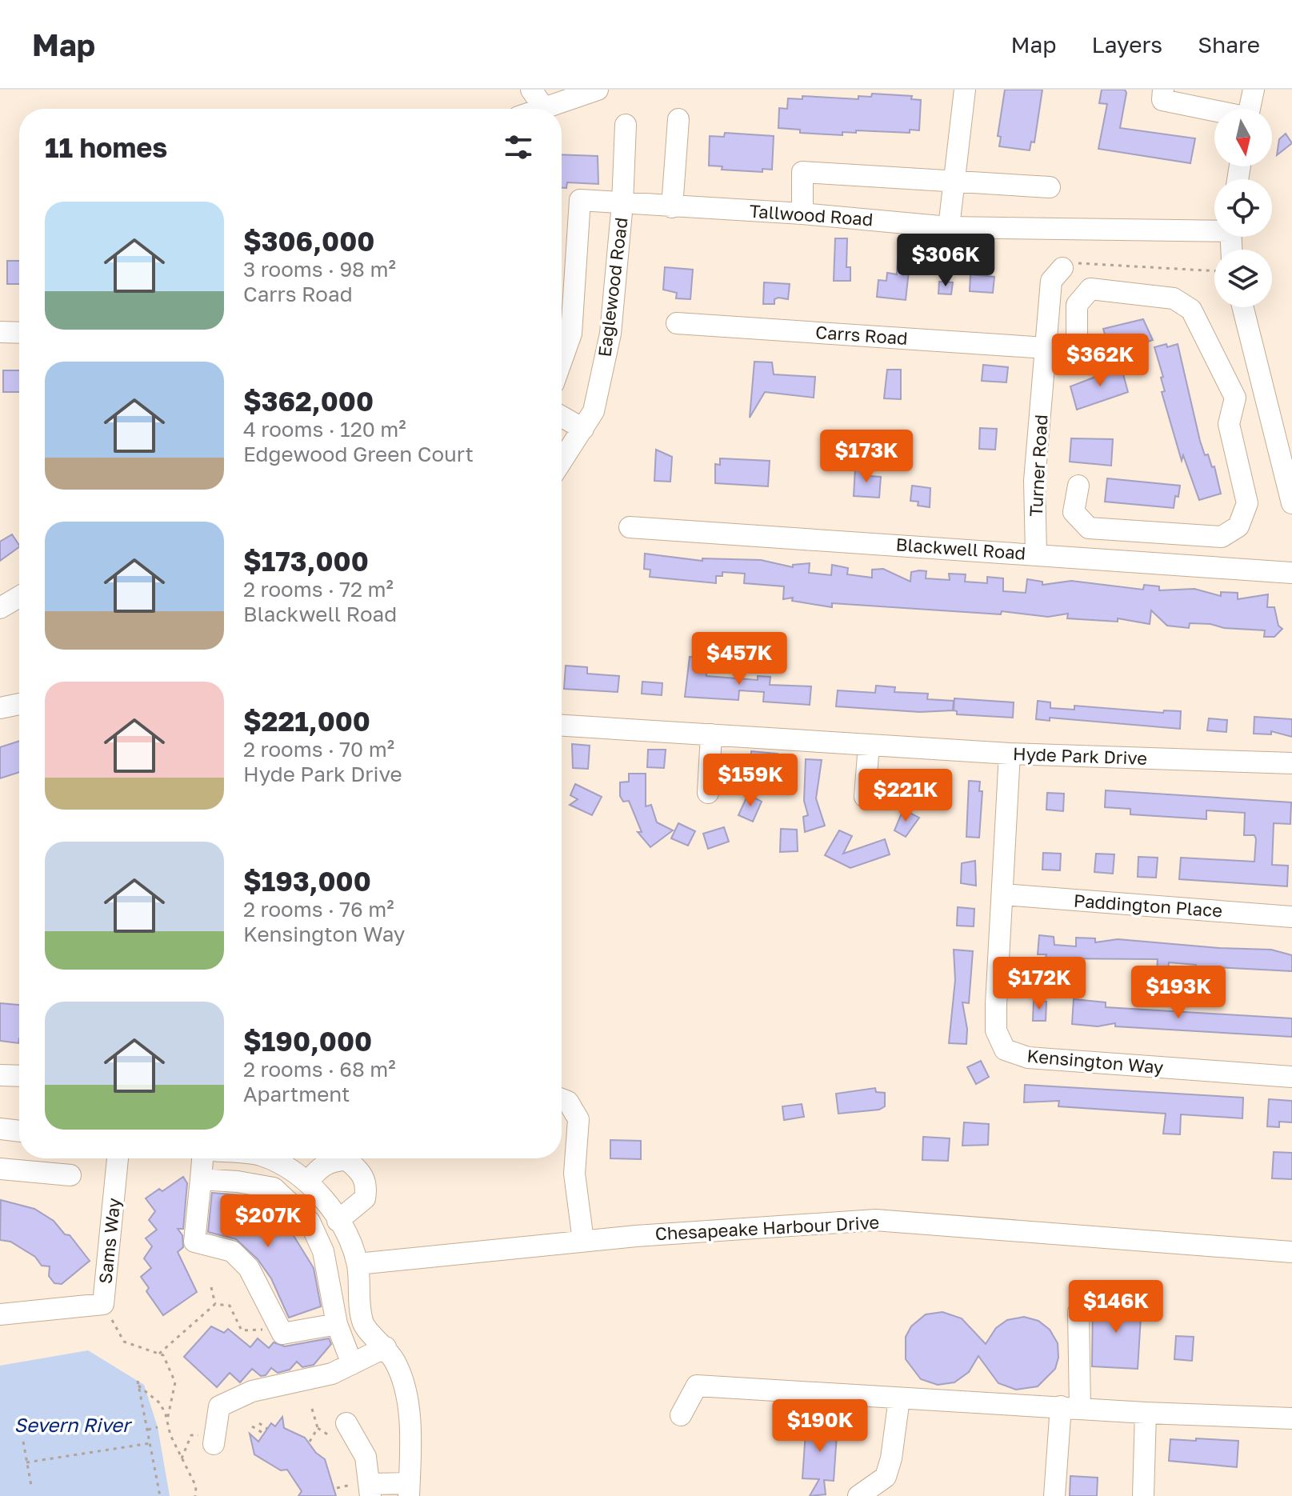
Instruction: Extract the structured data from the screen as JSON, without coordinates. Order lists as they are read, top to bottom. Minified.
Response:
{"streets":{"street":["Tallwood Road","Eaglewood Road","Carrs Road","Turner Road","Blackwell Road","Hyde Park Drive","Paddington Place","Kensington Way","Chesapeake Harbour Drive","Sams Way"]},"crossings":[["Tallwood Road","Eaglewood Road"],["Carrs Road","Turner Road"],["Turner Road","Blackwell Road"],["Hyde Park Drive","Kensington Way"],["Paddington Place","Kensington Way"]],"water":["Severn River"],"north":"bottom","page":{"header":"Map","nav":["Map","Layers","Share"],"heading":"11 homes","list":[{"name":"$306,000","note":"3 rooms · 98 m² · Carrs Road"},{"name":"$362,000","note":"4 rooms · 120 m² · Edgewood Green Court"},{"name":"$173,000","note":"2 rooms · 72 m² · Blackwell Road"},{"name":"$221,000","note":"2 rooms · 70 m² · Hyde Park Drive"},{"name":"$193,000","note":"2 rooms · 76 m² · Kensington Way"},{"name":"$190,000","note":"2 rooms · 68 m² · Apartment"}],"price":["$306K","$362K","$173K","$457K","$159K","$221K","$172K","$193K","$207K","$146K","$190K"]}}
